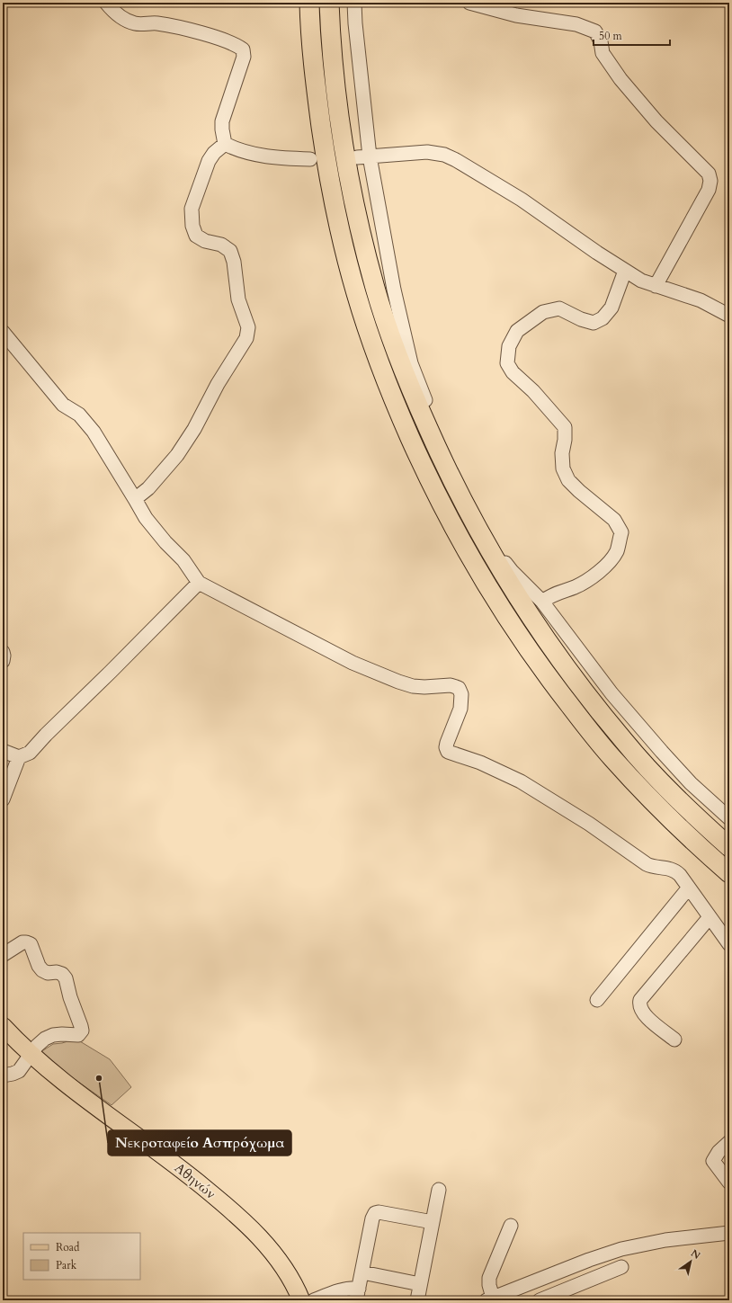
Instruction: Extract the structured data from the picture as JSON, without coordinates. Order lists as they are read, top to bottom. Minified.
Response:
{"streets":{"main road":["Αθηνών"]},"places":["Νεκροταφείο Ασπρόχωμα"],"legend":["Road","Park"],"scale_bar":"50 m","north":"top right"}
